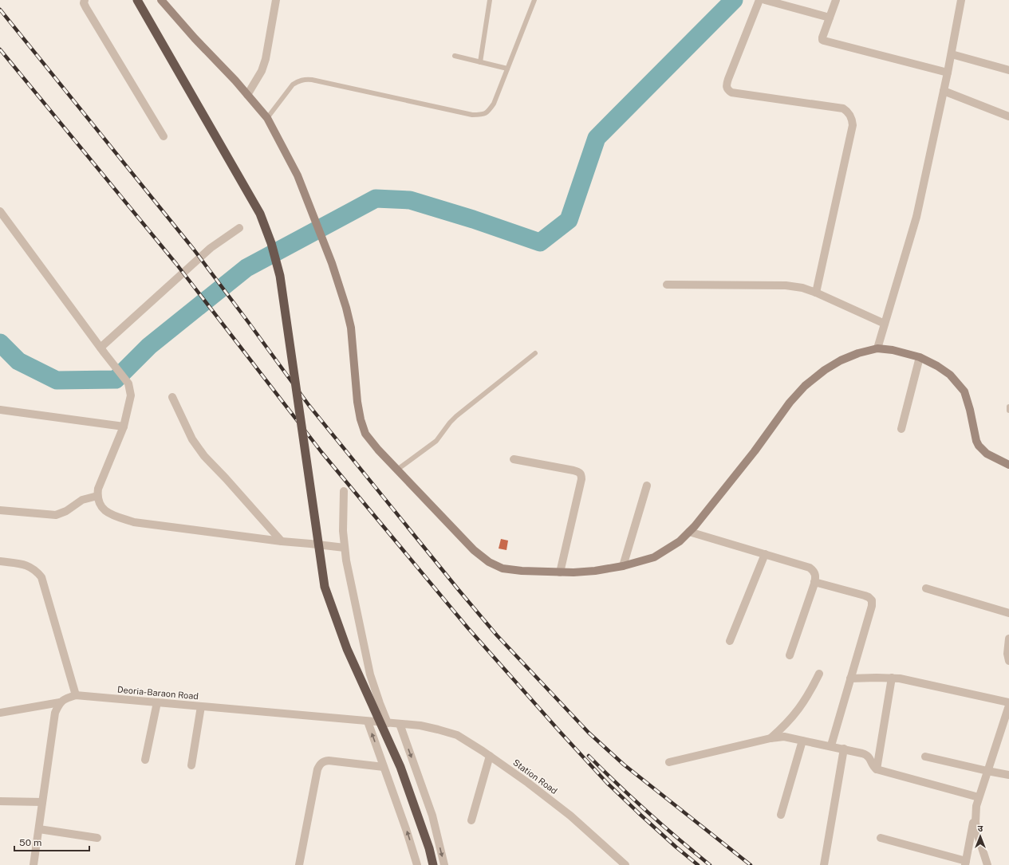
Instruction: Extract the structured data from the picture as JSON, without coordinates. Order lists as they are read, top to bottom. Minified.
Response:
{"streets":{"street":["Deoria-Baraon Road","Station Road"]},"crossings":[["Deoria-Baraon Road","Station Road"]],"scale_bar":"50 m","north":"top"}
